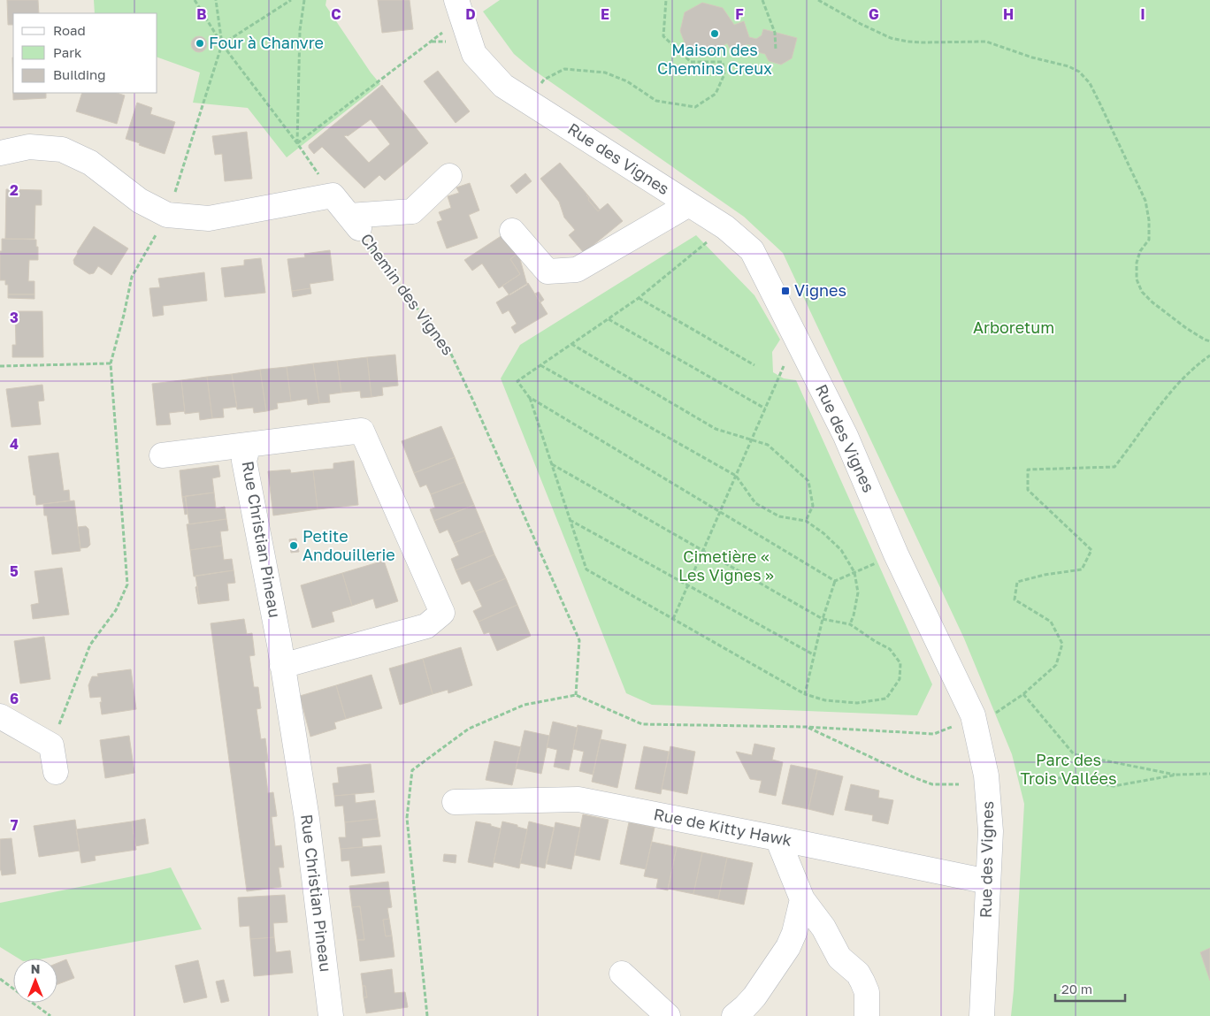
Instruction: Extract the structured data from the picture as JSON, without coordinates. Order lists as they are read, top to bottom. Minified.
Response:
{"streets":{"street":["Rue des Vignes","Rue Christian Pineau","Rue de Kitty Hawk"],"path":["Chemin des Vignes"]},"crossings":[["Rue des Vignes","Rue de Kitty Hawk"]],"parks":["Arboretum","Cimetière « Les Vignes »","Parc des Trois Vallées"],"places":{"other":["Maison des Chemins Creux","Four à Chanvre","Petite Andouillerie"],"transit":["Vignes"]},"legend":["Road","Park","Building"],"scale_bar":"20 m","north":"top","grid":{"columns":["B","C","D","E","F","G","H","I"],"rows":["2","3","4","5","6","7"]}}
